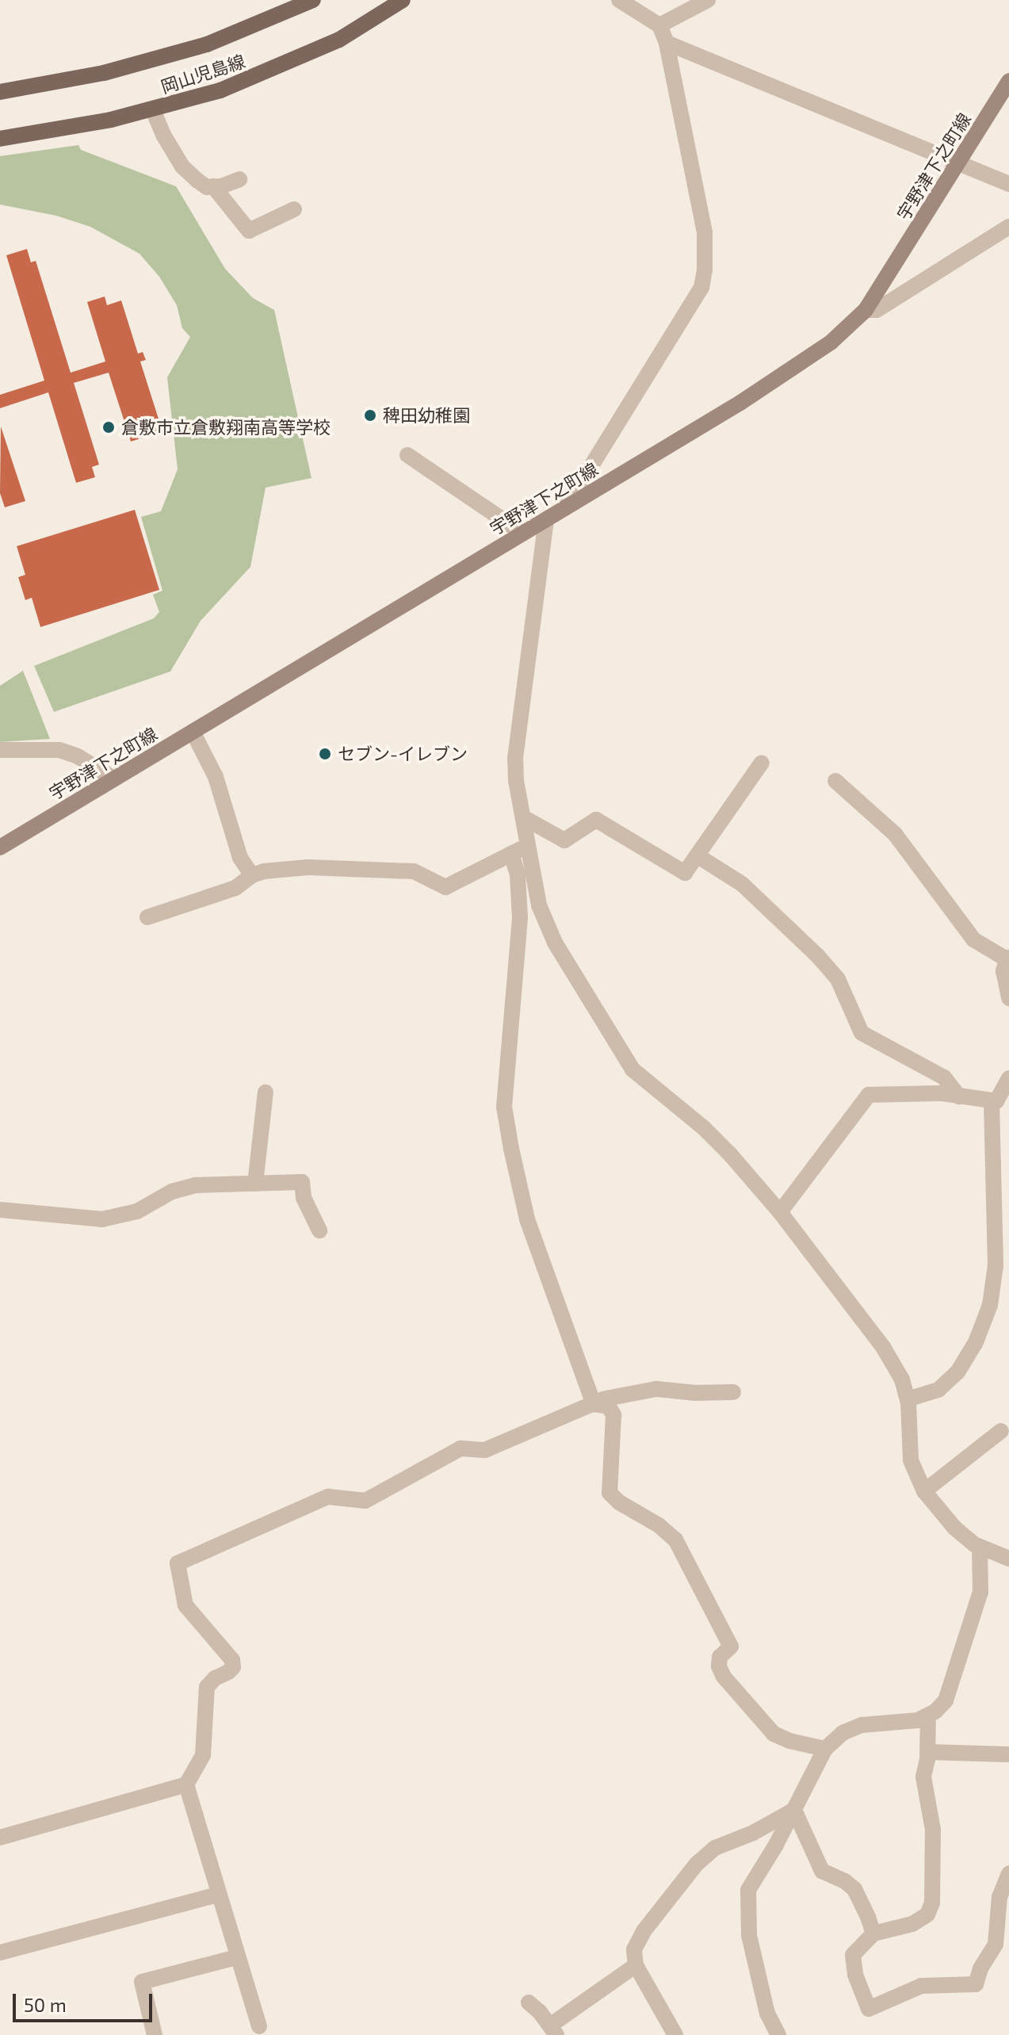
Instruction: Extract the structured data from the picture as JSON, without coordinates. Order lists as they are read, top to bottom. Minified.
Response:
{"streets":{"main road":["岡山児島線","宇野津下之町線"]},"places":["稗田幼稚園","倉敷市立倉敷翔南高等学校","セブン-イレブン"],"scale_bar":"50 m"}
